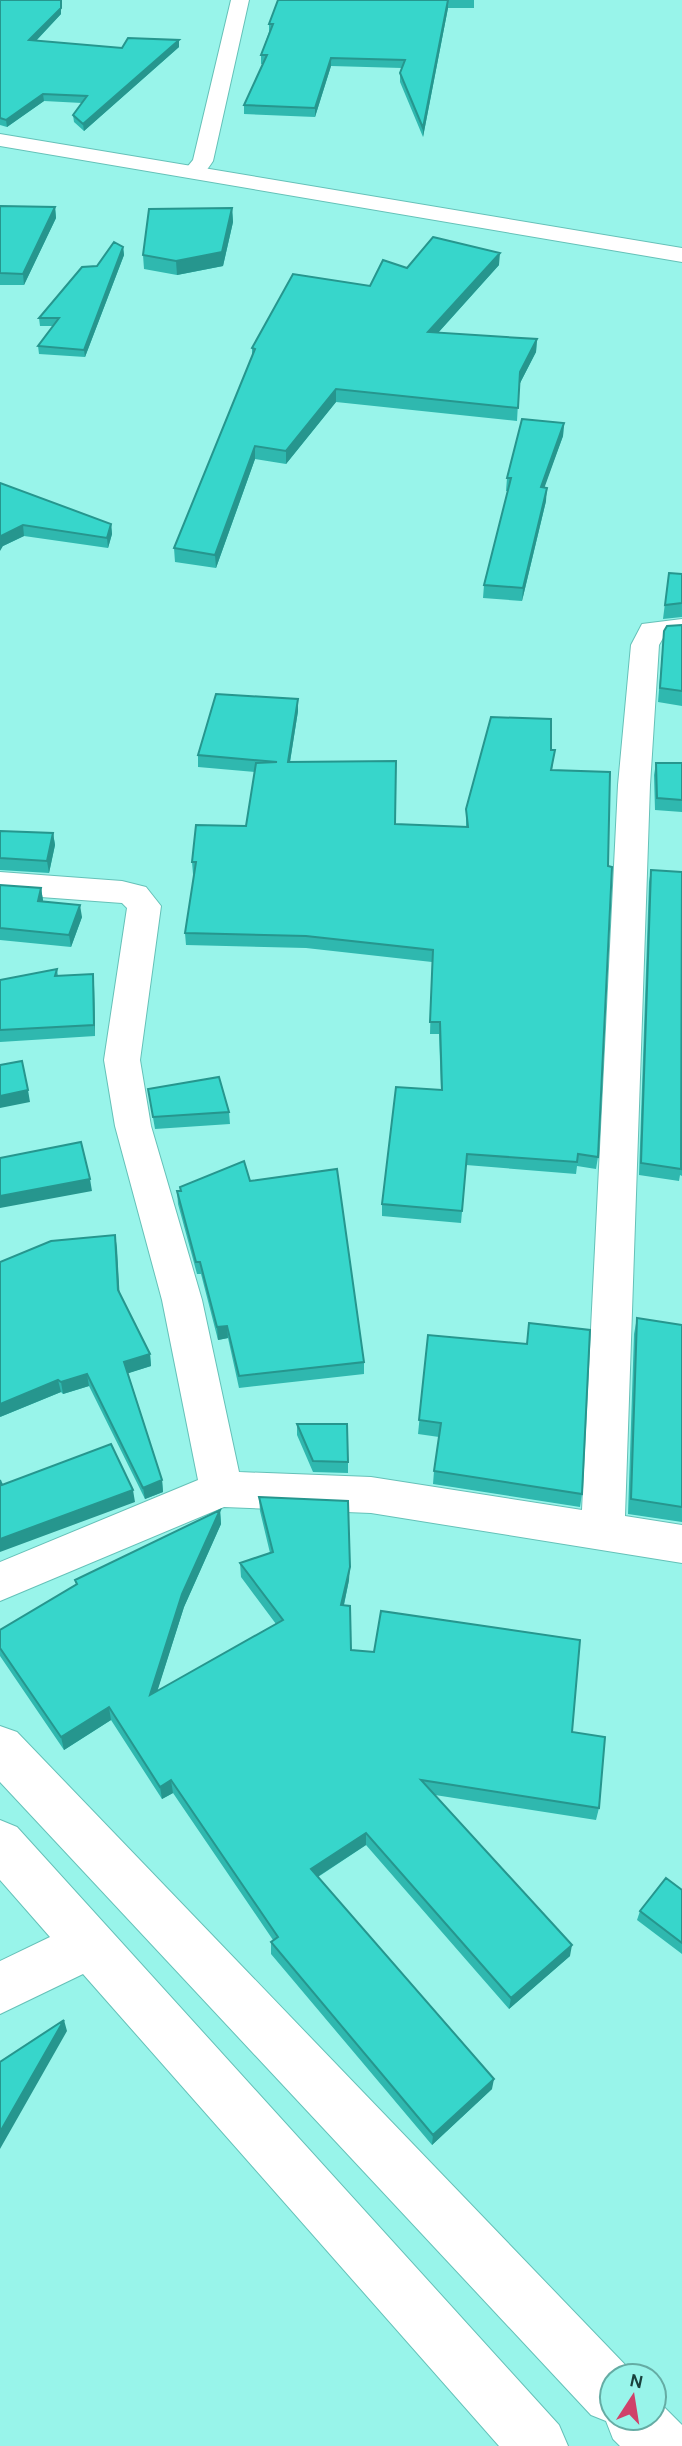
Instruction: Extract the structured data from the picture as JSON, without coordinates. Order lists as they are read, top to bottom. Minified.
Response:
{"north":"top"}
